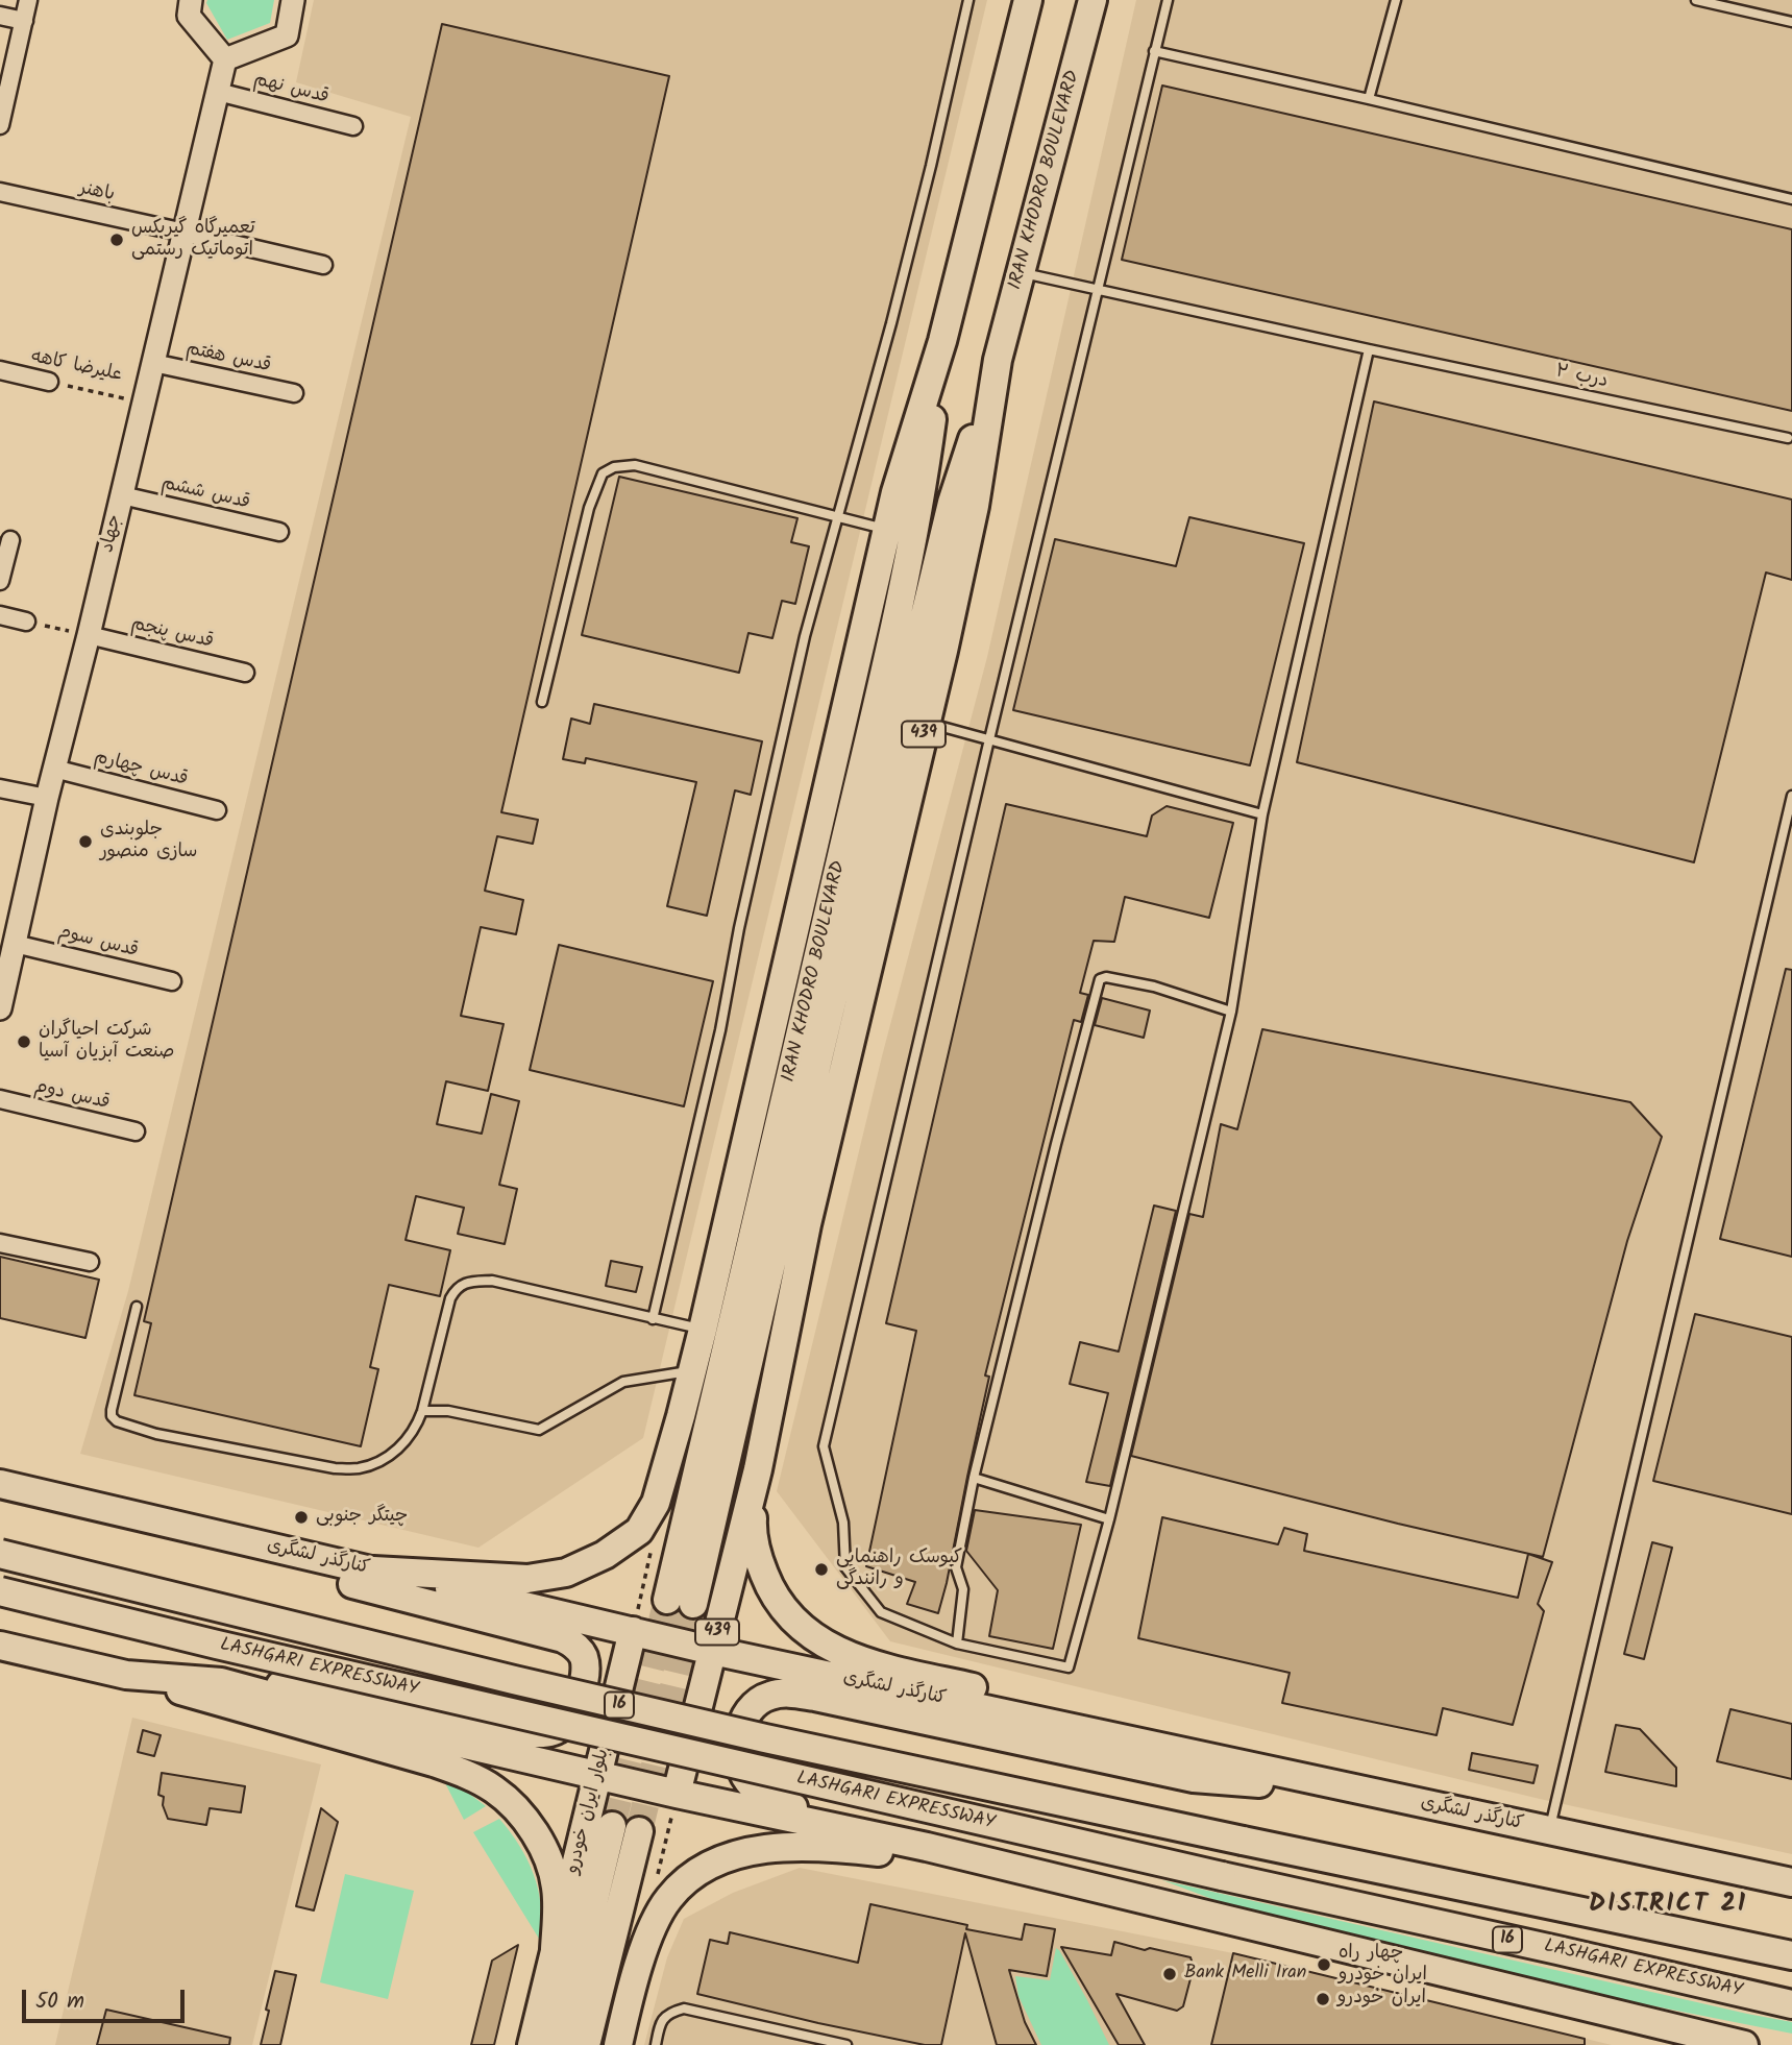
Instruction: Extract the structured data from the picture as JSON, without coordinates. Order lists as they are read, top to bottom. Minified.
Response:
{"streets":{"main road":["IRAN KHODRO BOULEVARD","439","کنارگذر لشگری","LASHGARI EXPRESSWAY","16","بلوار ایران خودرو"],"street":["قدس نهم","باهنر","قدس هفتم","علیرضا کاهه","قدس ششم","جهاد","قدس پنجم","قدس چهارم","قدس سوم","قدس دوم"],"lane":["درب ۲"]},"crossings":[["قدس نهم","جهاد"],["IRAN KHODRO BOULEVARD","درب ۲"],["IRAN KHODRO BOULEVARD","439"],["باهنر","جهاد"],["قدس هفتم","جهاد"],["علیرضا کاهه","جهاد"],["قدس ششم","جهاد"],["جهاد","قدس پنجم"],["جهاد","قدس چهارم"],["جهاد","قدس سوم"],["439","کنارگذر لشگری"],["کنارگذر لشگری","بلوار ایران خودرو"]],"districts":["DISTRICT 21"],"places":["تعمیرگاه گیربکس اتوماتیک رستمی","جلوبندی سازی منصور","شرکت احیاگران صنعت آبزیان آسیا","چیتگر جنوبی","کیوسک راهنمایی و رانندگی","چهار راه ایران خودرو","Bank Melli Iran","ایران خودرو"],"scale_bar":"50 m"}
